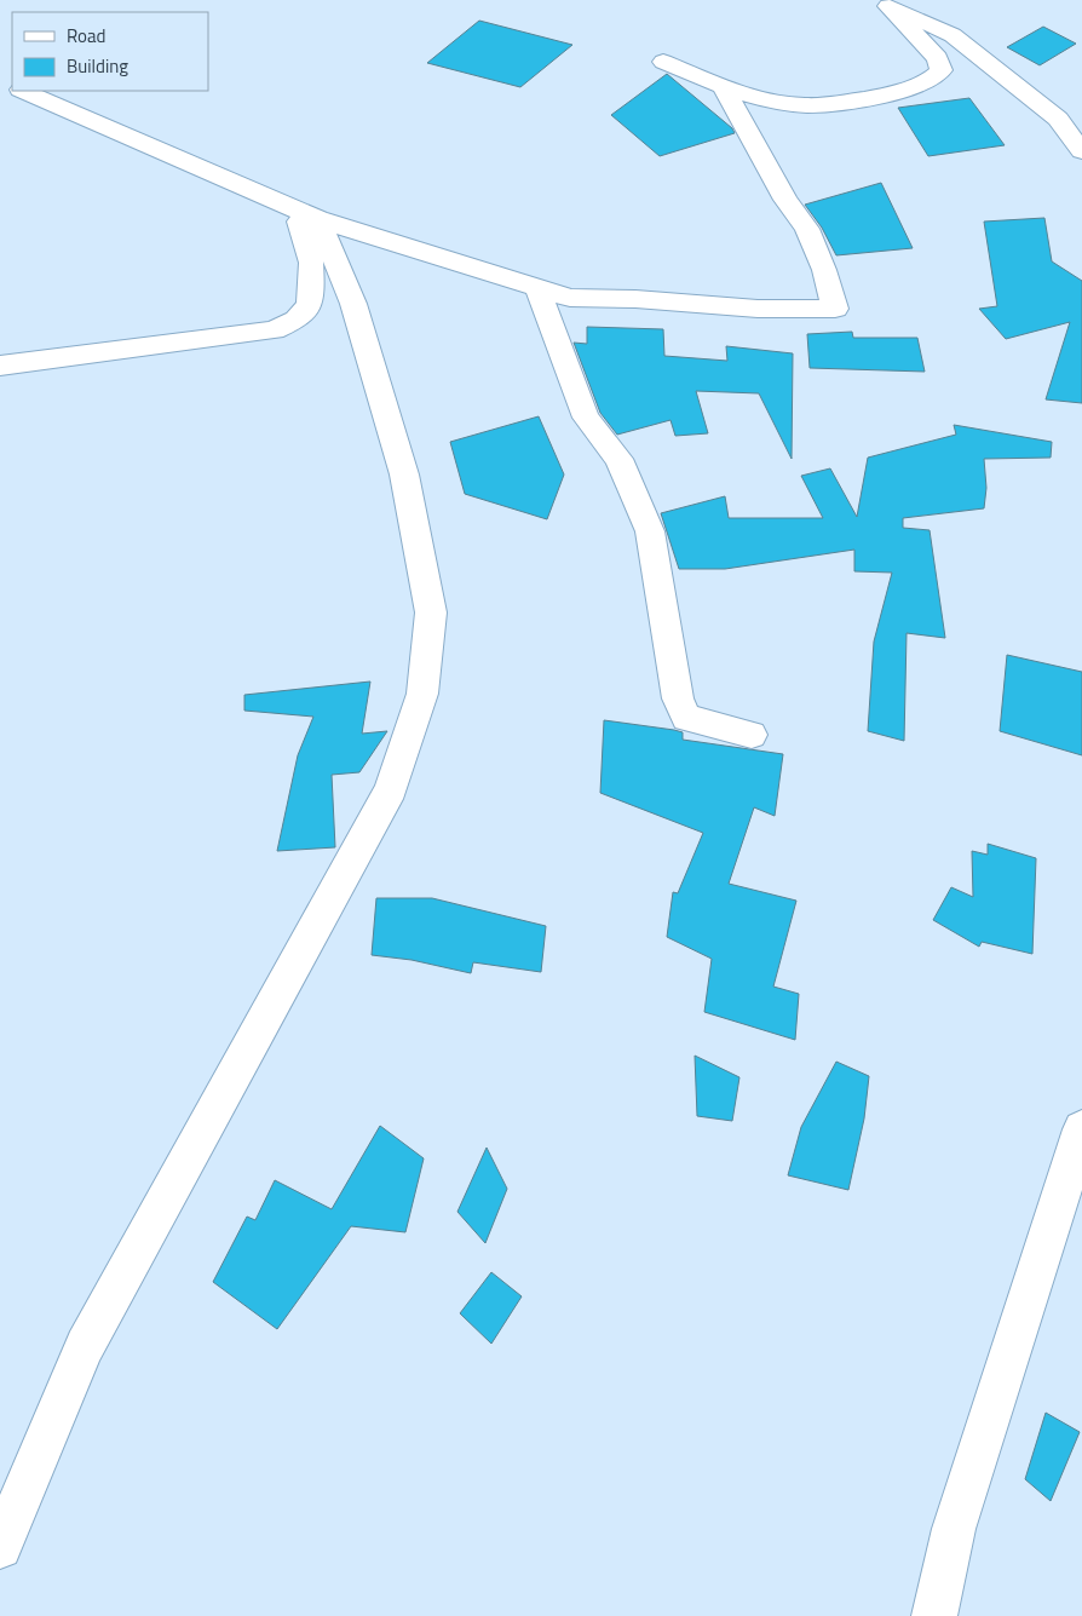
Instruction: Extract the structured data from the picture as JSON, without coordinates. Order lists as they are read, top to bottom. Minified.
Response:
{"legend":["Road","Building"]}
